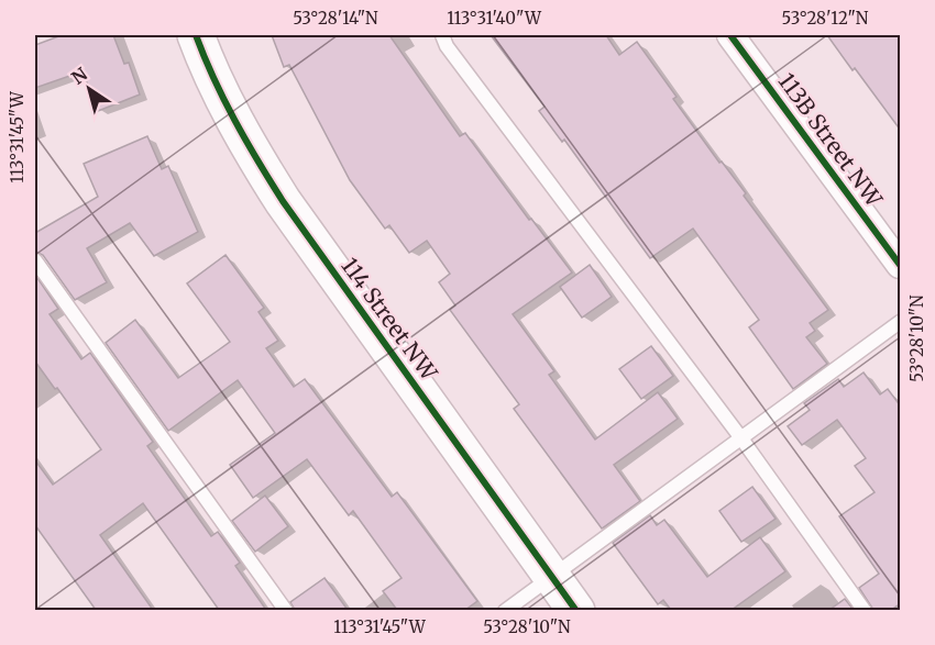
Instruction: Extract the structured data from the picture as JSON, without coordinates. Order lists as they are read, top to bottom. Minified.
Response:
{"streets":{"street":["113B Street NW","114 Street NW"]},"north":"top left","coordinates":["53°28'14\"N","113°31'40\"W","53°28'12\"N","113°31'45\"W","53°28'10\"N"]}
